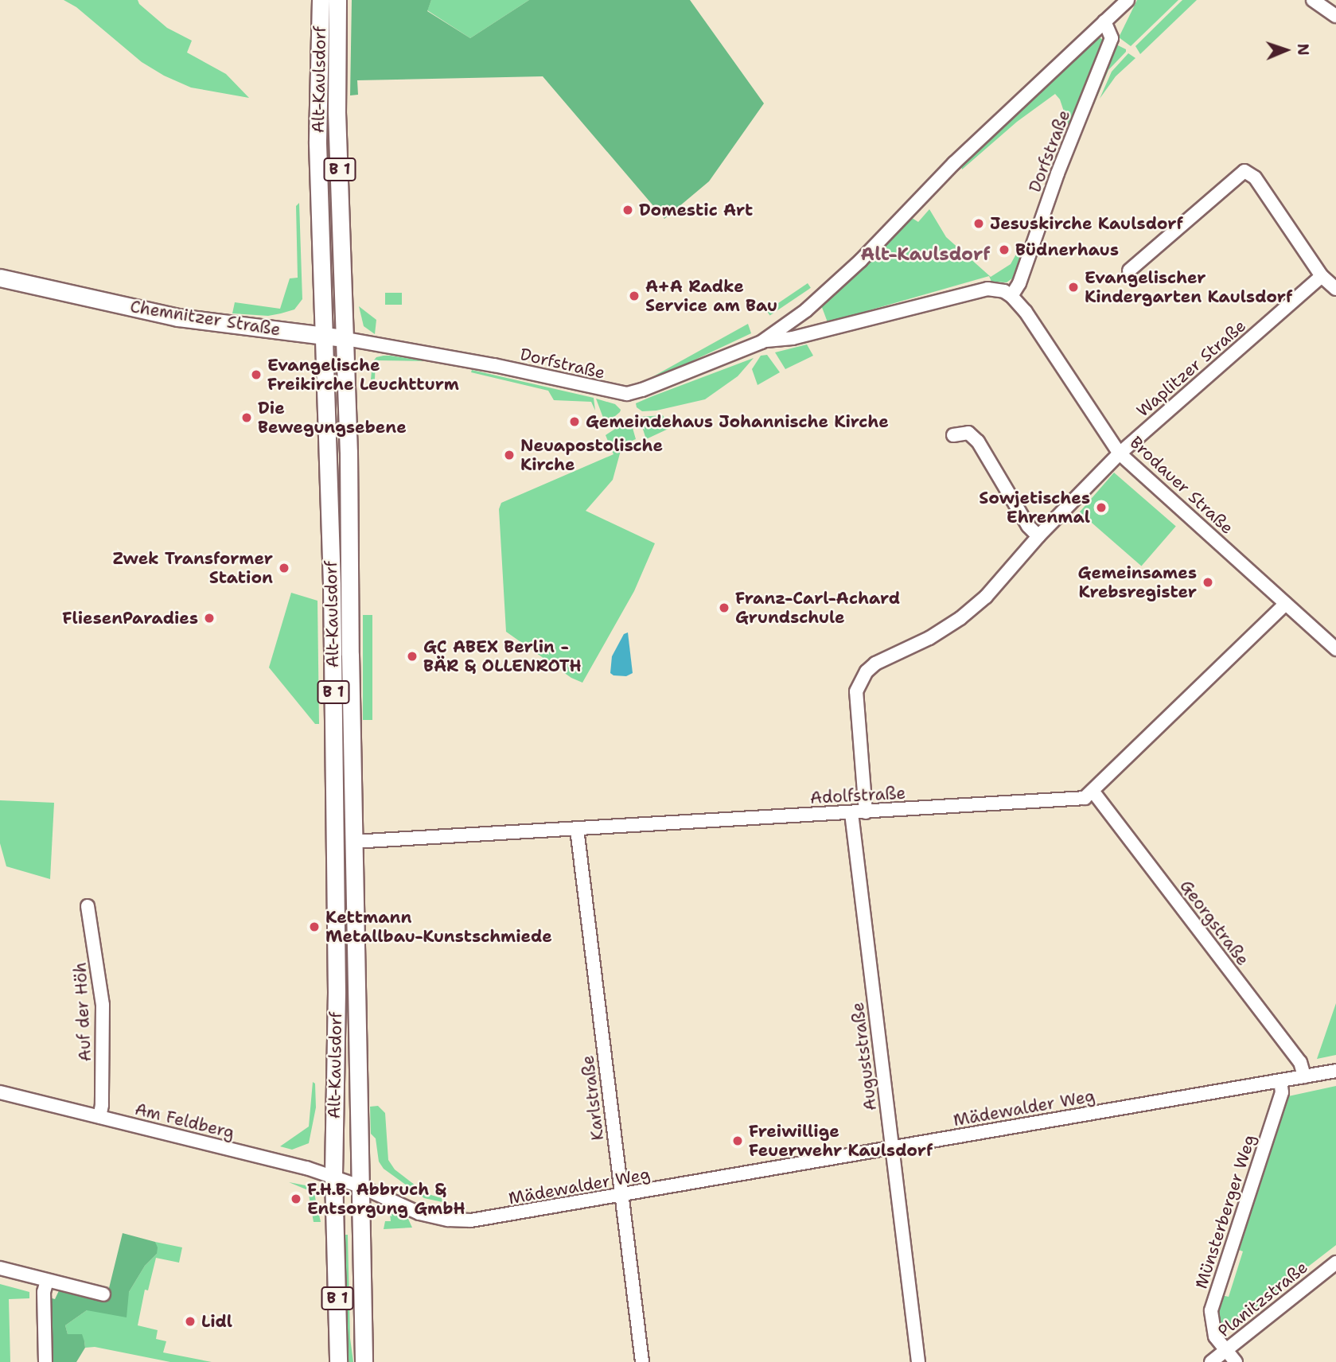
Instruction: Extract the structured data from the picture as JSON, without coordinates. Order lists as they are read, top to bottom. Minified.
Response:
{"streets":{"main road":["Alt-Kaulsdorf","B 1","Chemnitzer Straße"],"street":["Dorfstraße","Waplitzer Straße","Brodauer Straße","Adolfstraße","Georgstraße","Auf der Höh","Auguststraße","Karlstraße","Mädewalder Weg","Am Feldberg","Münsterberger Weg","Planitzstraße"]},"crossings":[["Alt-Kaulsdorf","Dorfstraße"],["Alt-Kaulsdorf","Chemnitzer Straße"],["Alt-Kaulsdorf","Adolfstraße"],["Alt-Kaulsdorf","Mädewalder Weg"],["Alt-Kaulsdorf","Am Feldberg"],["Dorfstraße","Chemnitzer Straße"],["Dorfstraße","Brodauer Straße"],["Waplitzer Straße","Brodauer Straße"],["Waplitzer Straße","Adolfstraße"],["Brodauer Straße","Adolfstraße"],["Adolfstraße","Georgstraße"],["Adolfstraße","Auguststraße"],["Adolfstraße","Karlstraße"],["Georgstraße","Mädewalder Weg"],["Auf der Höh","Am Feldberg"],["Auguststraße","Mädewalder Weg"],["Karlstraße","Mädewalder Weg"],["Mädewalder Weg","Am Feldberg"],["Mädewalder Weg","Münsterberger Weg"],["Münsterberger Weg","Planitzstraße"]],"districts":["Alt-Kaulsdorf"],"places":["Domestic Art","Jesuskirche Kaulsdorf","Büdnerhaus","Evangelischer Kindergarten Kaulsdorf","A+A Radke Service am Bau","Evangelische Freikirche Leuchtturm","Die Bewegungsebene","Gemeindehaus Johannische Kirche","Neuapostolische Kirche","Sowjetisches Ehrenmal","Zwek Transformer Station","Gemeinsames Krebsregister","Franz-Carl-Achard Grundschule","FliesenParadies","GC ABEX Berlin - BÄR & OLLENROTH","Kettmann Metallbau-Kunstschmiede","Freiwillige Feuerwehr Kaulsdorf","F.H.B. Abbruch & Entsorgung GmbH","Lidl"],"north":"right"}
